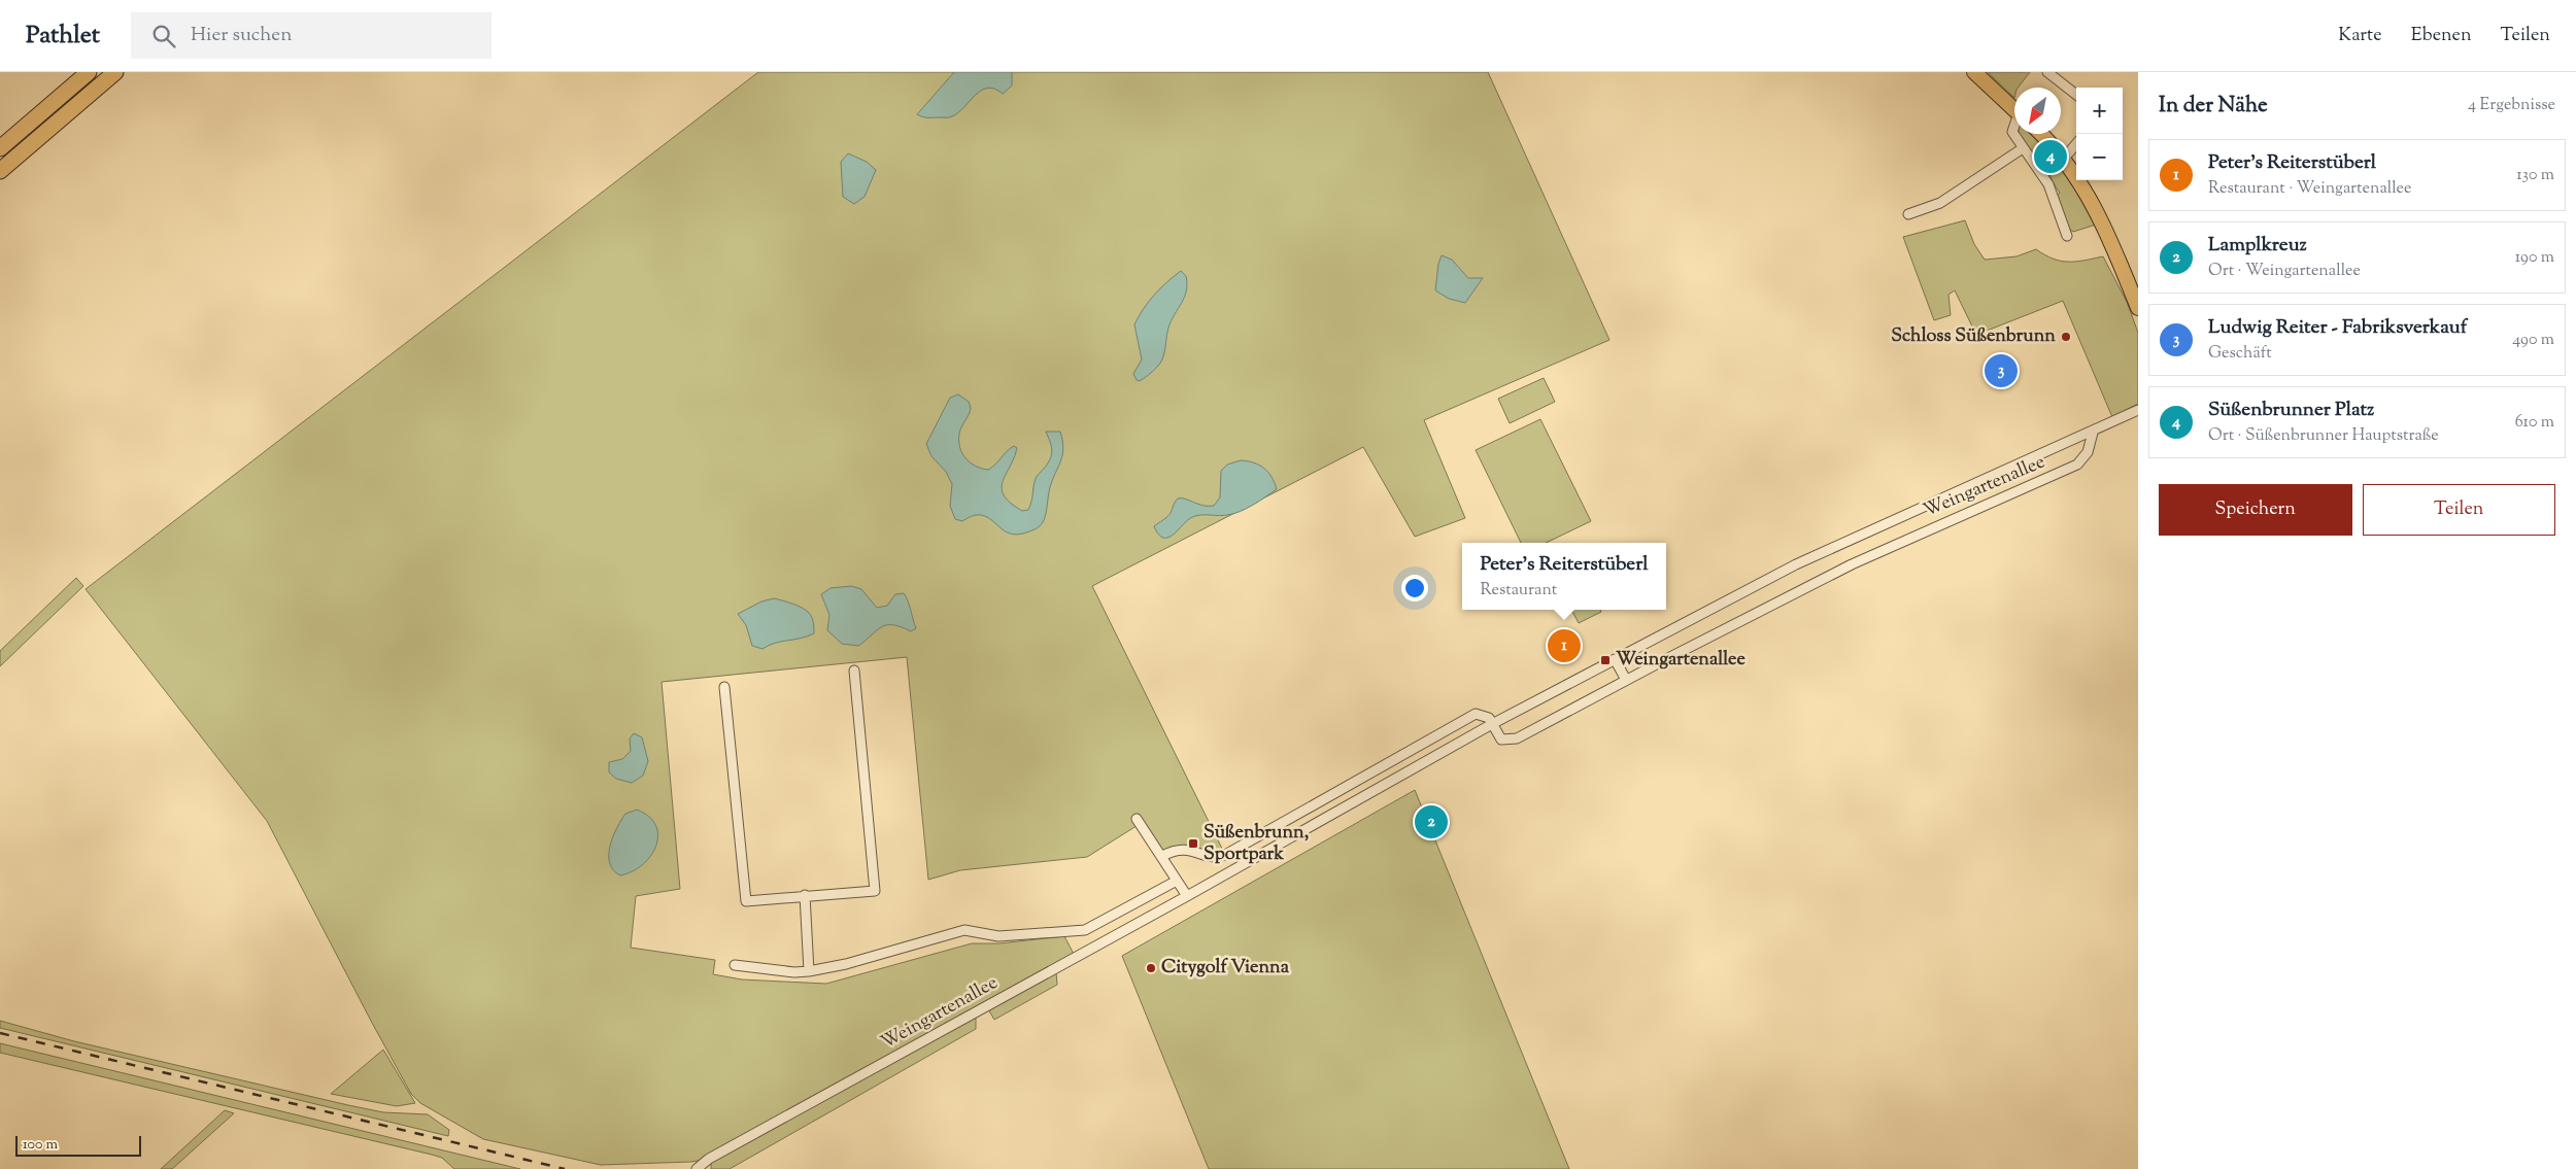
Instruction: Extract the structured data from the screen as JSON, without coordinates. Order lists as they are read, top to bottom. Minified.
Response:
{"streets":{"street":["Weingartenallee"]},"places":{"other":["Schloss Süßenbrunn","Citygolf Vienna"],"transit":["Weingartenallee","Süßenbrunn, Sportpark"]},"scale_bar":"100 m","north":"bottom left","page":{"header":"Pathlet","search":"Hier suchen","nav":["Karte","Ebenen","Teilen"],"heading":["In der Nähe","4 Ergebnisse"],"map_buttons":["+","−"],"pins":["4","3","1","2"],"list":[{"mark":"1","name":"Peter's Reiterstüberl","note":"Restaurant · Weingartenallee","value":"130 m"},{"mark":"2","name":"Lamplkreuz","note":"Ort · Weingartenallee","value":"190 m"},{"mark":"3","name":"Ludwig Reiter - Fabriksverkauf","note":"Geschäft","value":"490 m"},{"mark":"4","name":"Süßenbrunner Platz","note":"Ort · Süßenbrunner Hauptstraße","value":"610 m"}],"buttons":["Speichern","Teilen"],"popup":["Peter's Reiterstüberl","Restaurant"],"scale":"100 m"}}
